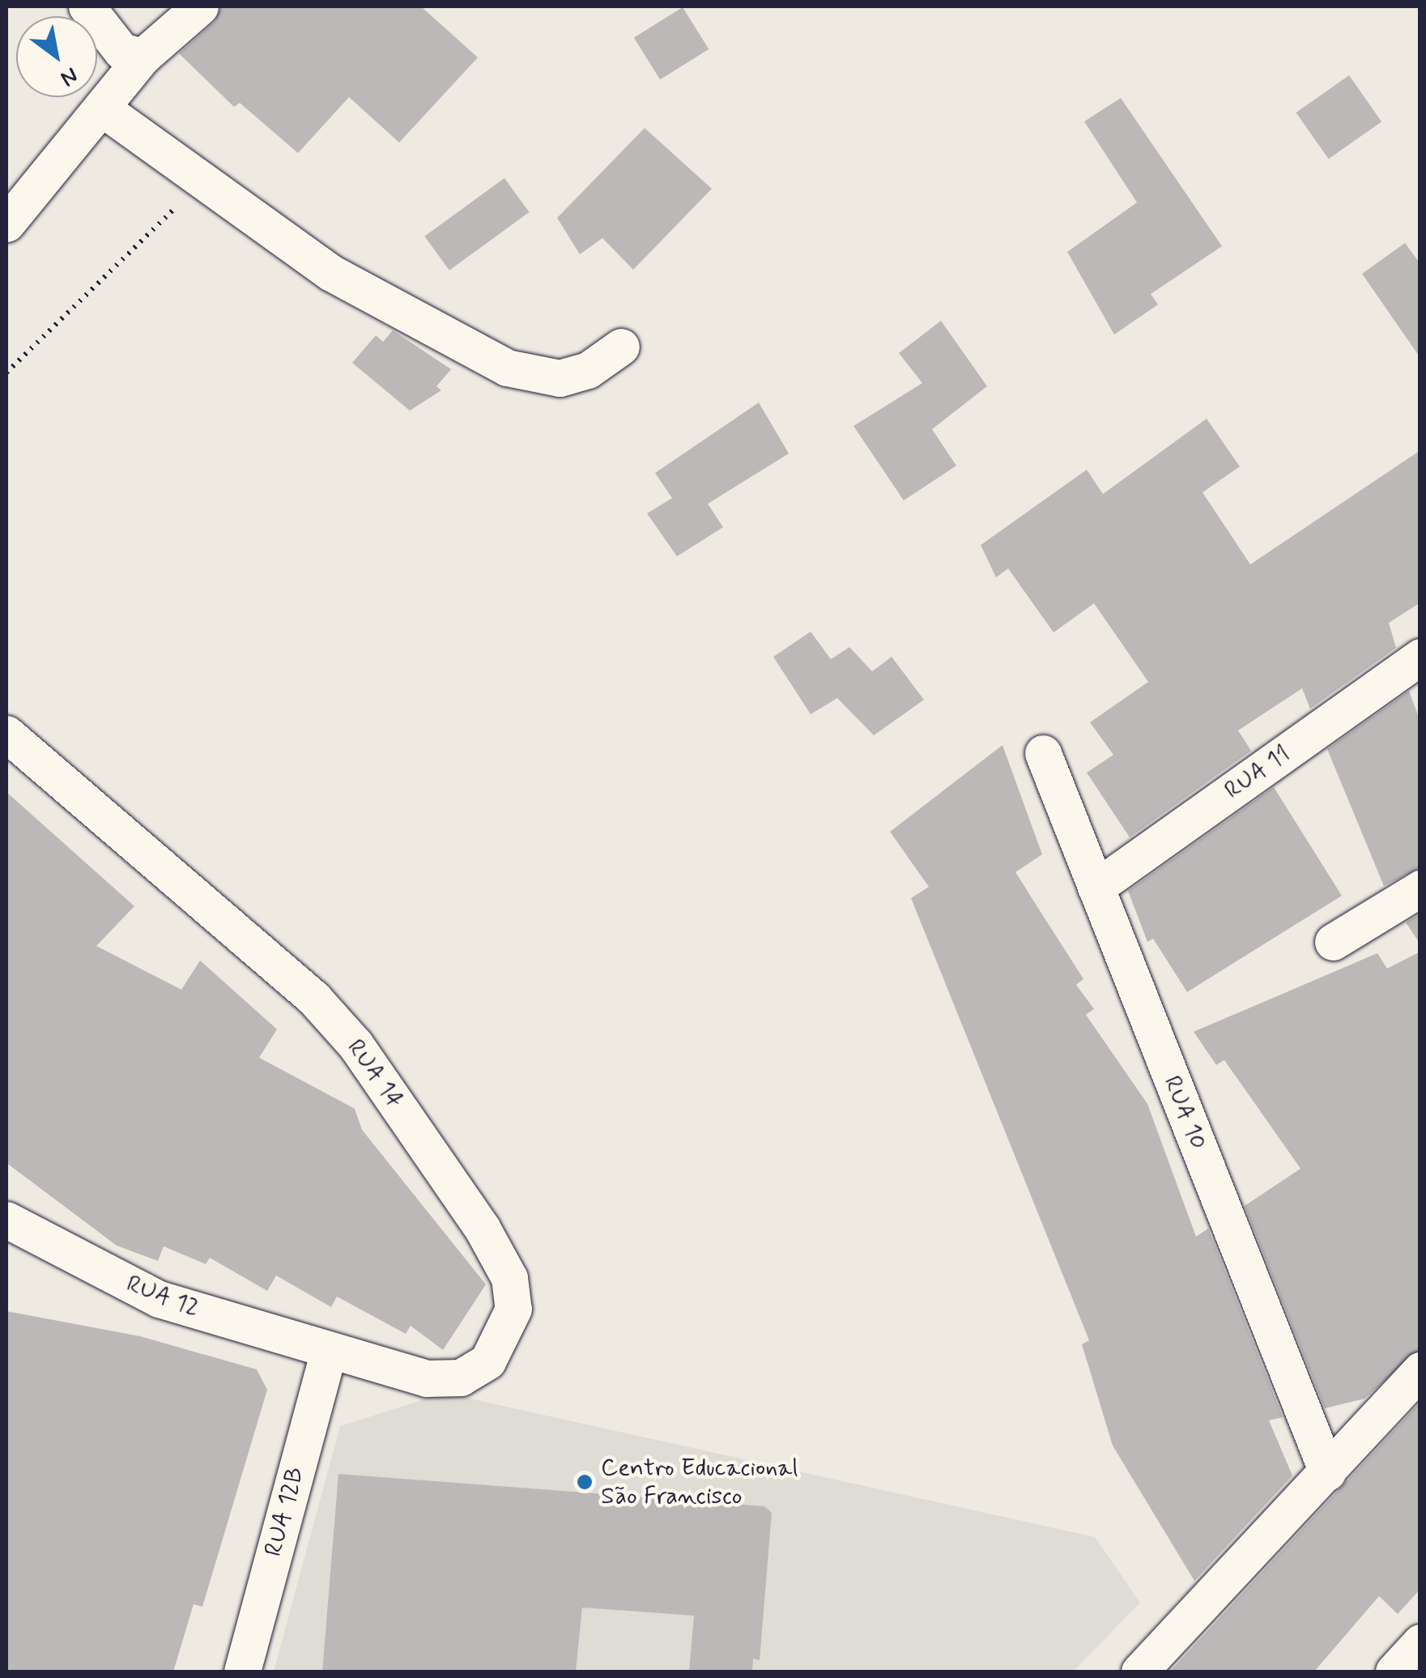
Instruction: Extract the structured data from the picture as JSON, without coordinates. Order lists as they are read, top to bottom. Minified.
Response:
{"streets":{"street":["RUA 11","RUA 14","RUA 10","RUA 12","RUA 12B"]},"crossings":[["RUA 11","RUA 10"],["RUA 14","RUA 12"],["RUA 14","RUA 12B"],["RUA 12","RUA 12B"]],"places":["Centro Educacional São Francisco"],"north":"bottom right"}
